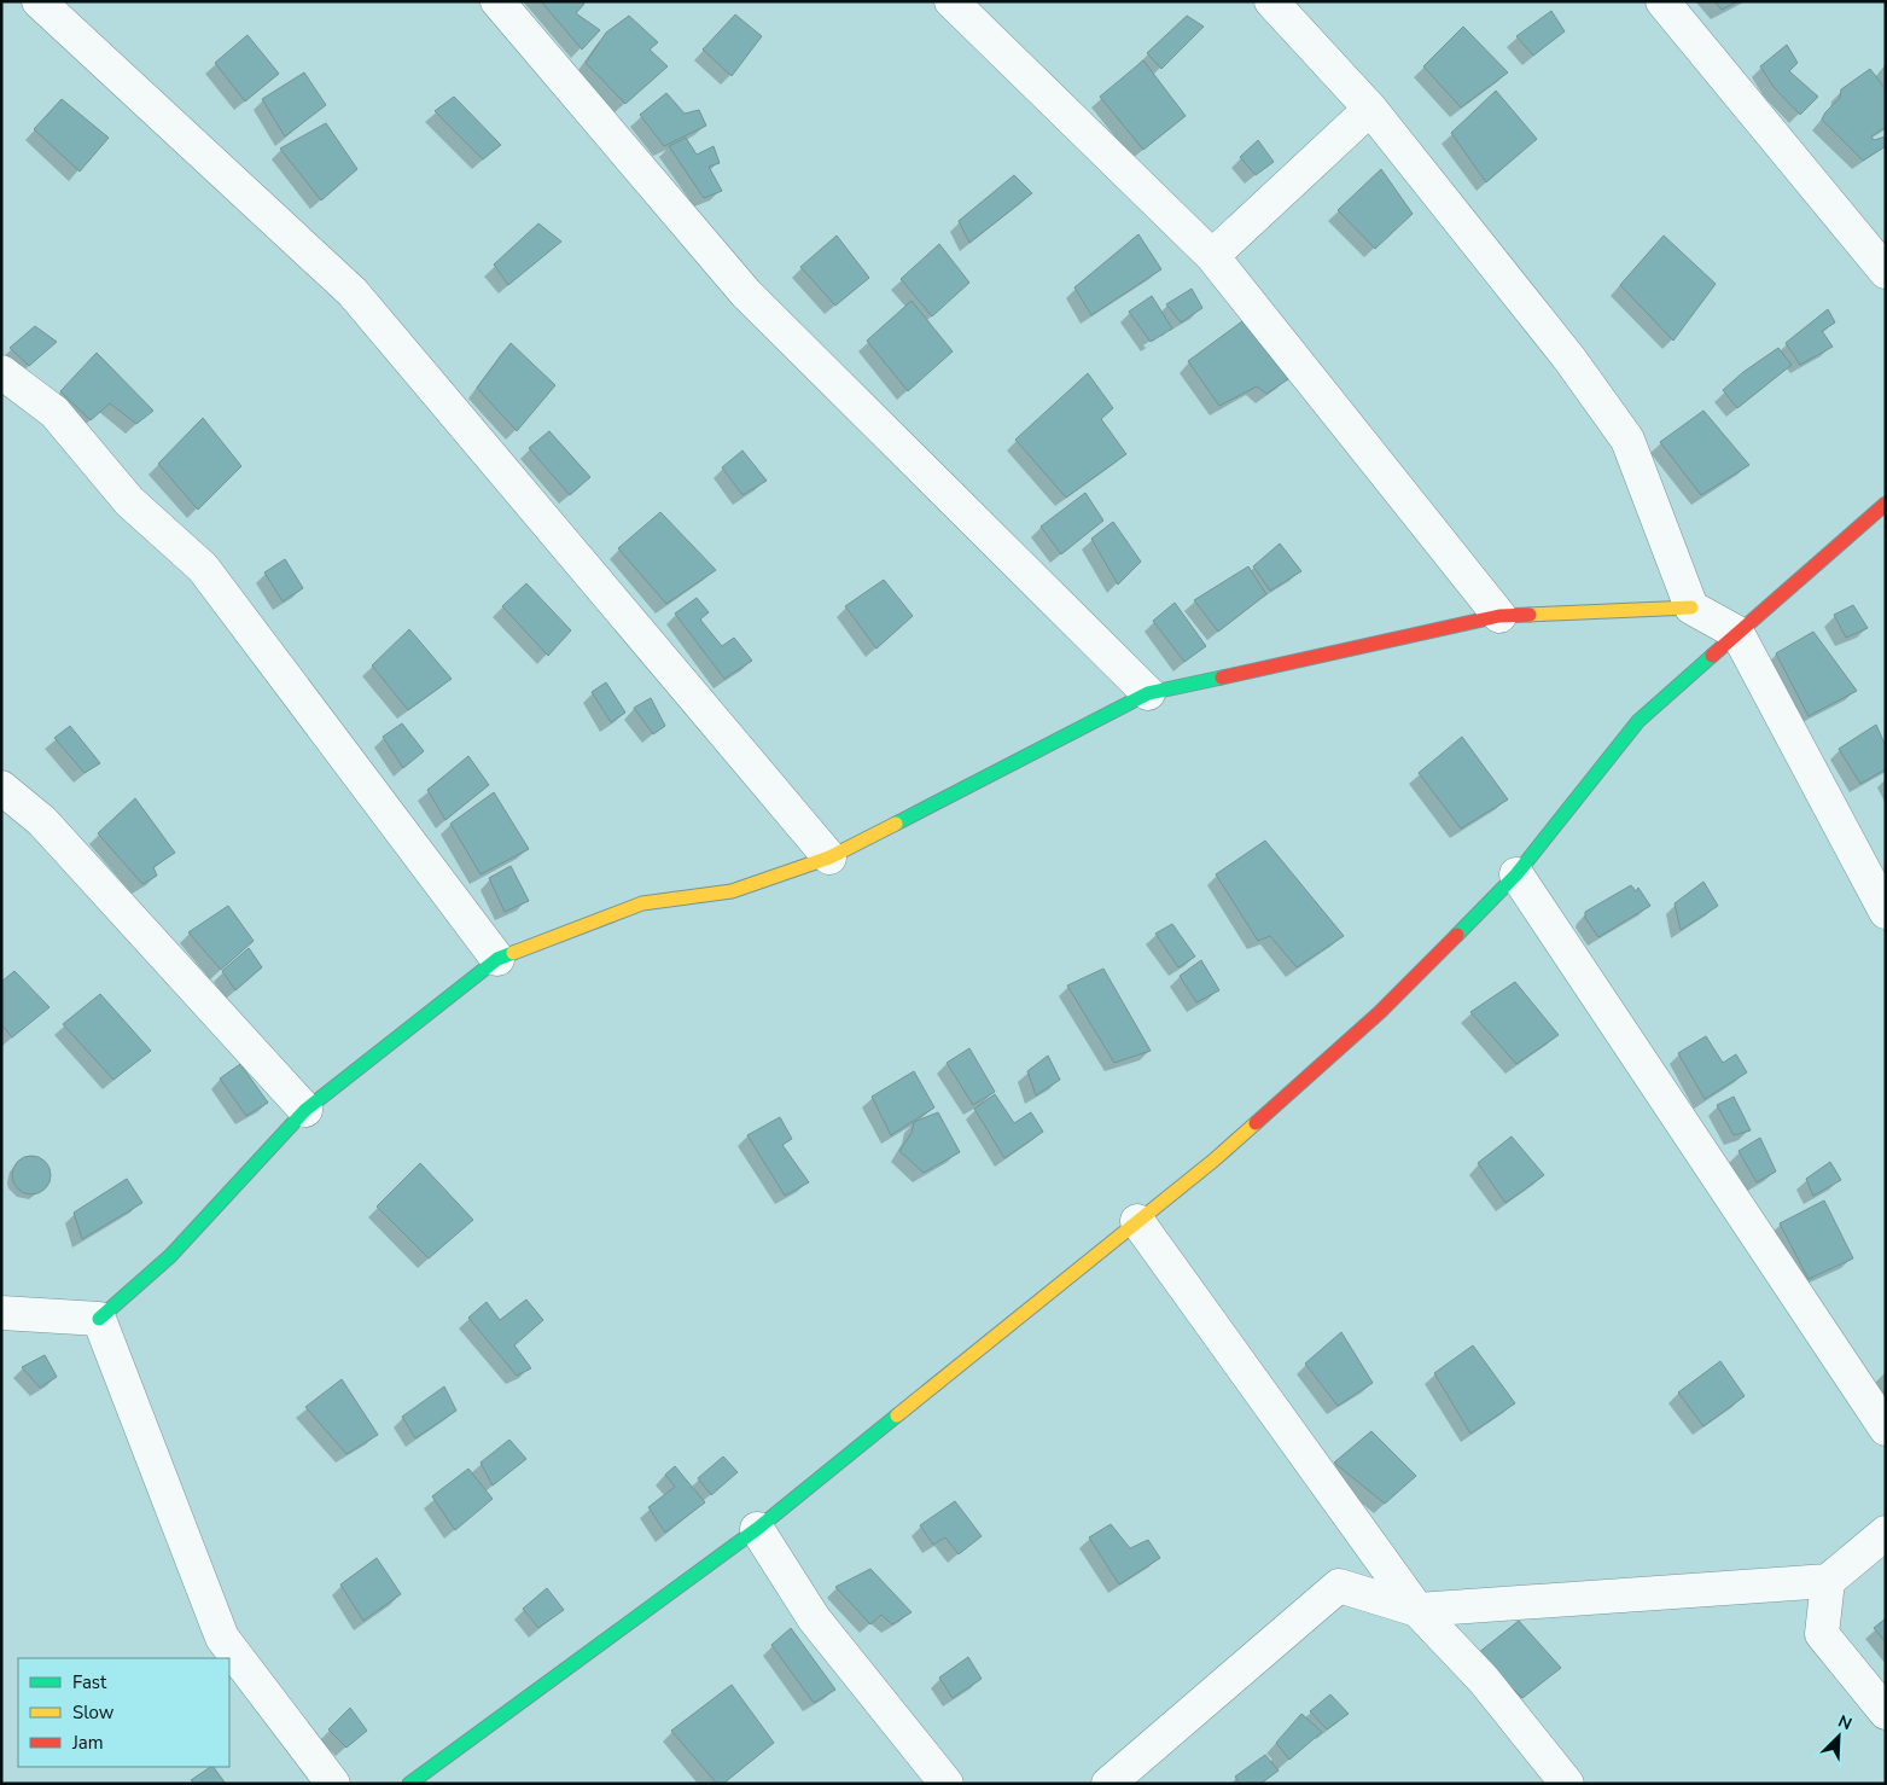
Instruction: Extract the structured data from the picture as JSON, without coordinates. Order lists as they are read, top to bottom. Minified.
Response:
{"legend":["Fast","Slow","Jam"],"north":"top right"}
